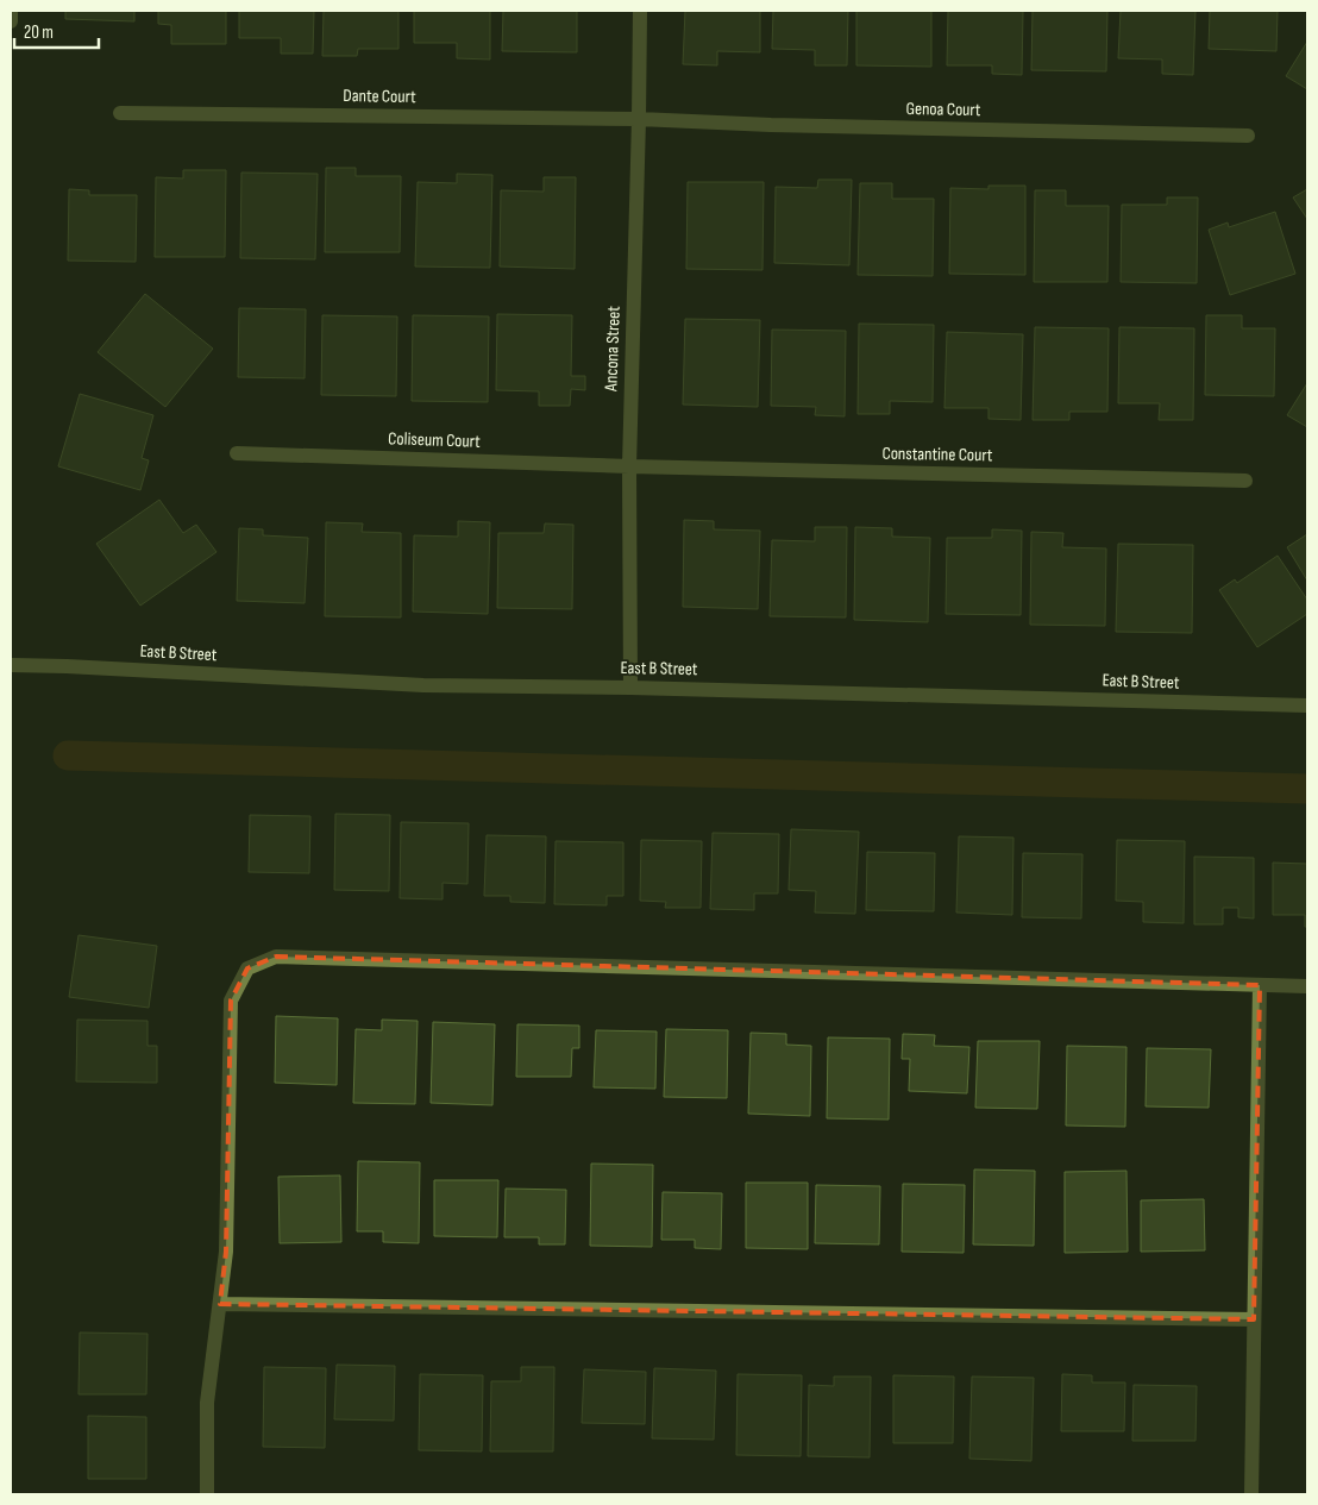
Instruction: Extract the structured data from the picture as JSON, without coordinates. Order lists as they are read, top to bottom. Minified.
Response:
{"streets":{"street":["Dante Court","Genoa Court","Ancona Street","Coliseum Court","Constantine Court","East B Street"]},"crossings":[["Dante Court","Genoa Court"],["Dante Court","Ancona Street"],["Genoa Court","Ancona Street"],["Ancona Street","Coliseum Court"],["Ancona Street","Constantine Court"],["Ancona Street","East B Street"],["Coliseum Court","Constantine Court"]],"scale_bar":"20 m"}
